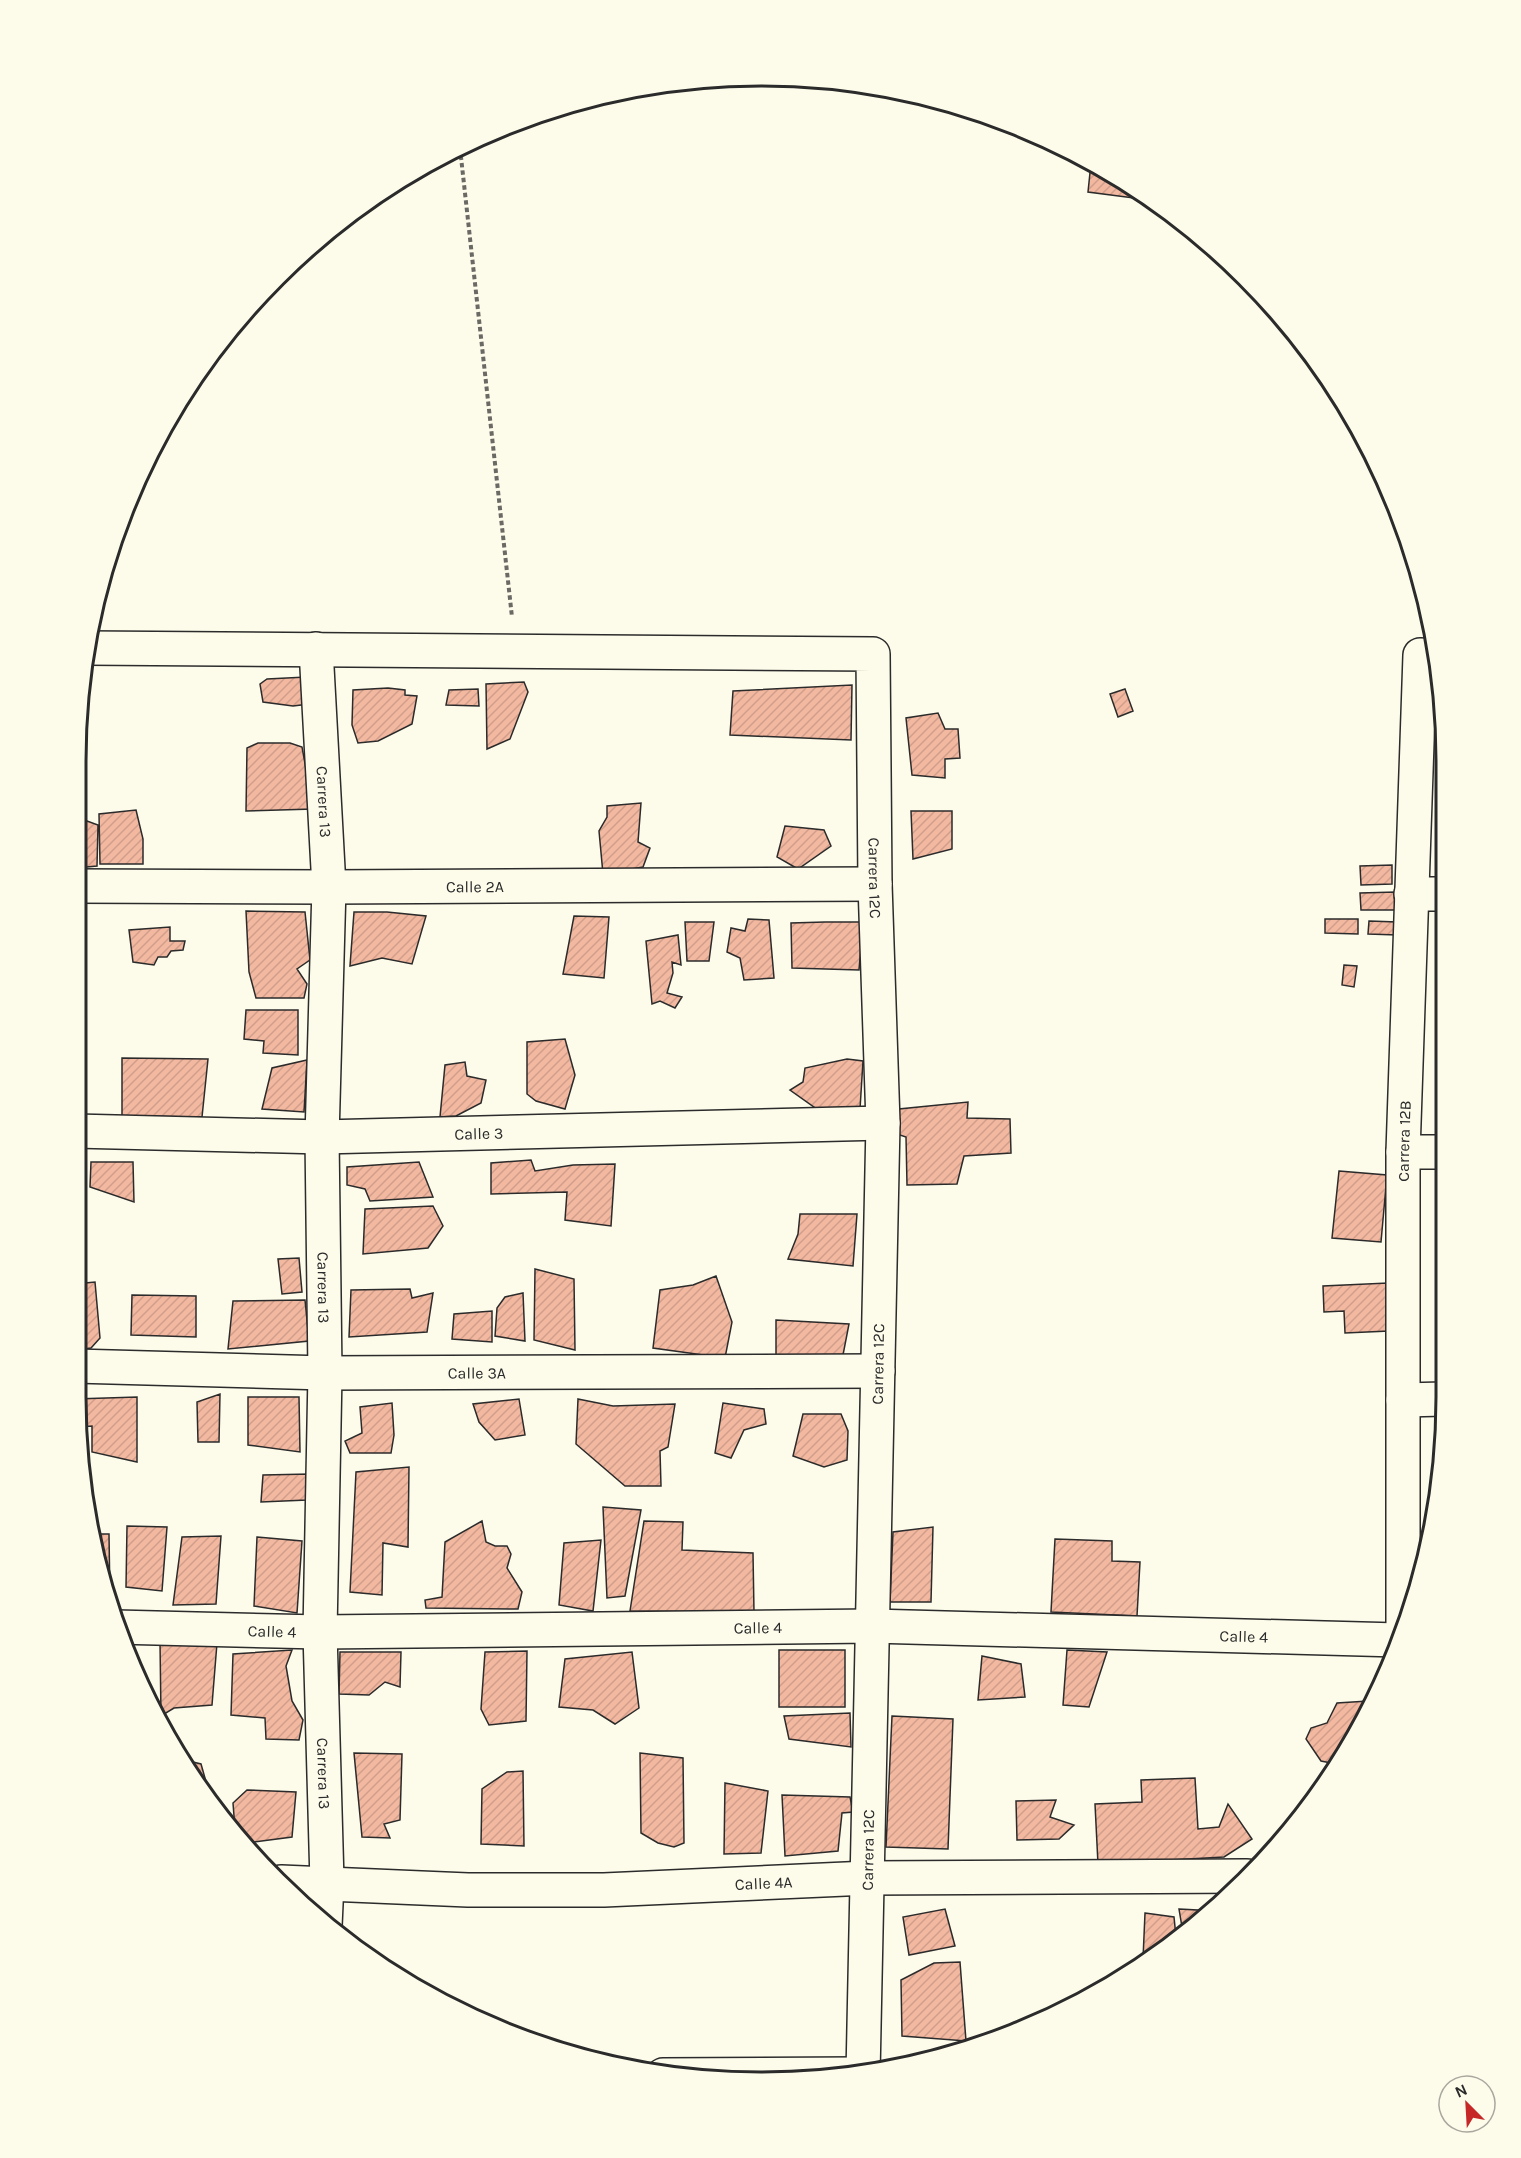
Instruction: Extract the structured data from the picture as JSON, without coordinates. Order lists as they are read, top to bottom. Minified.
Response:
{"streets":{"street":["Carrera 13","Carrera 12C","Calle 2A","Calle 3","Carrera 12B","Calle 3A","Calle 4","Calle 4A"]},"crossings":[["Carrera 13","Calle 2A"],["Carrera 13","Calle 3"],["Carrera 13","Calle 3A"],["Carrera 13","Calle 4"],["Carrera 13","Calle 4A"],["Carrera 12C","Calle 2A"],["Carrera 12C","Calle 3"],["Carrera 12C","Calle 3A"],["Carrera 12C","Calle 4"],["Carrera 12C","Calle 4A"]],"north":"top left"}
